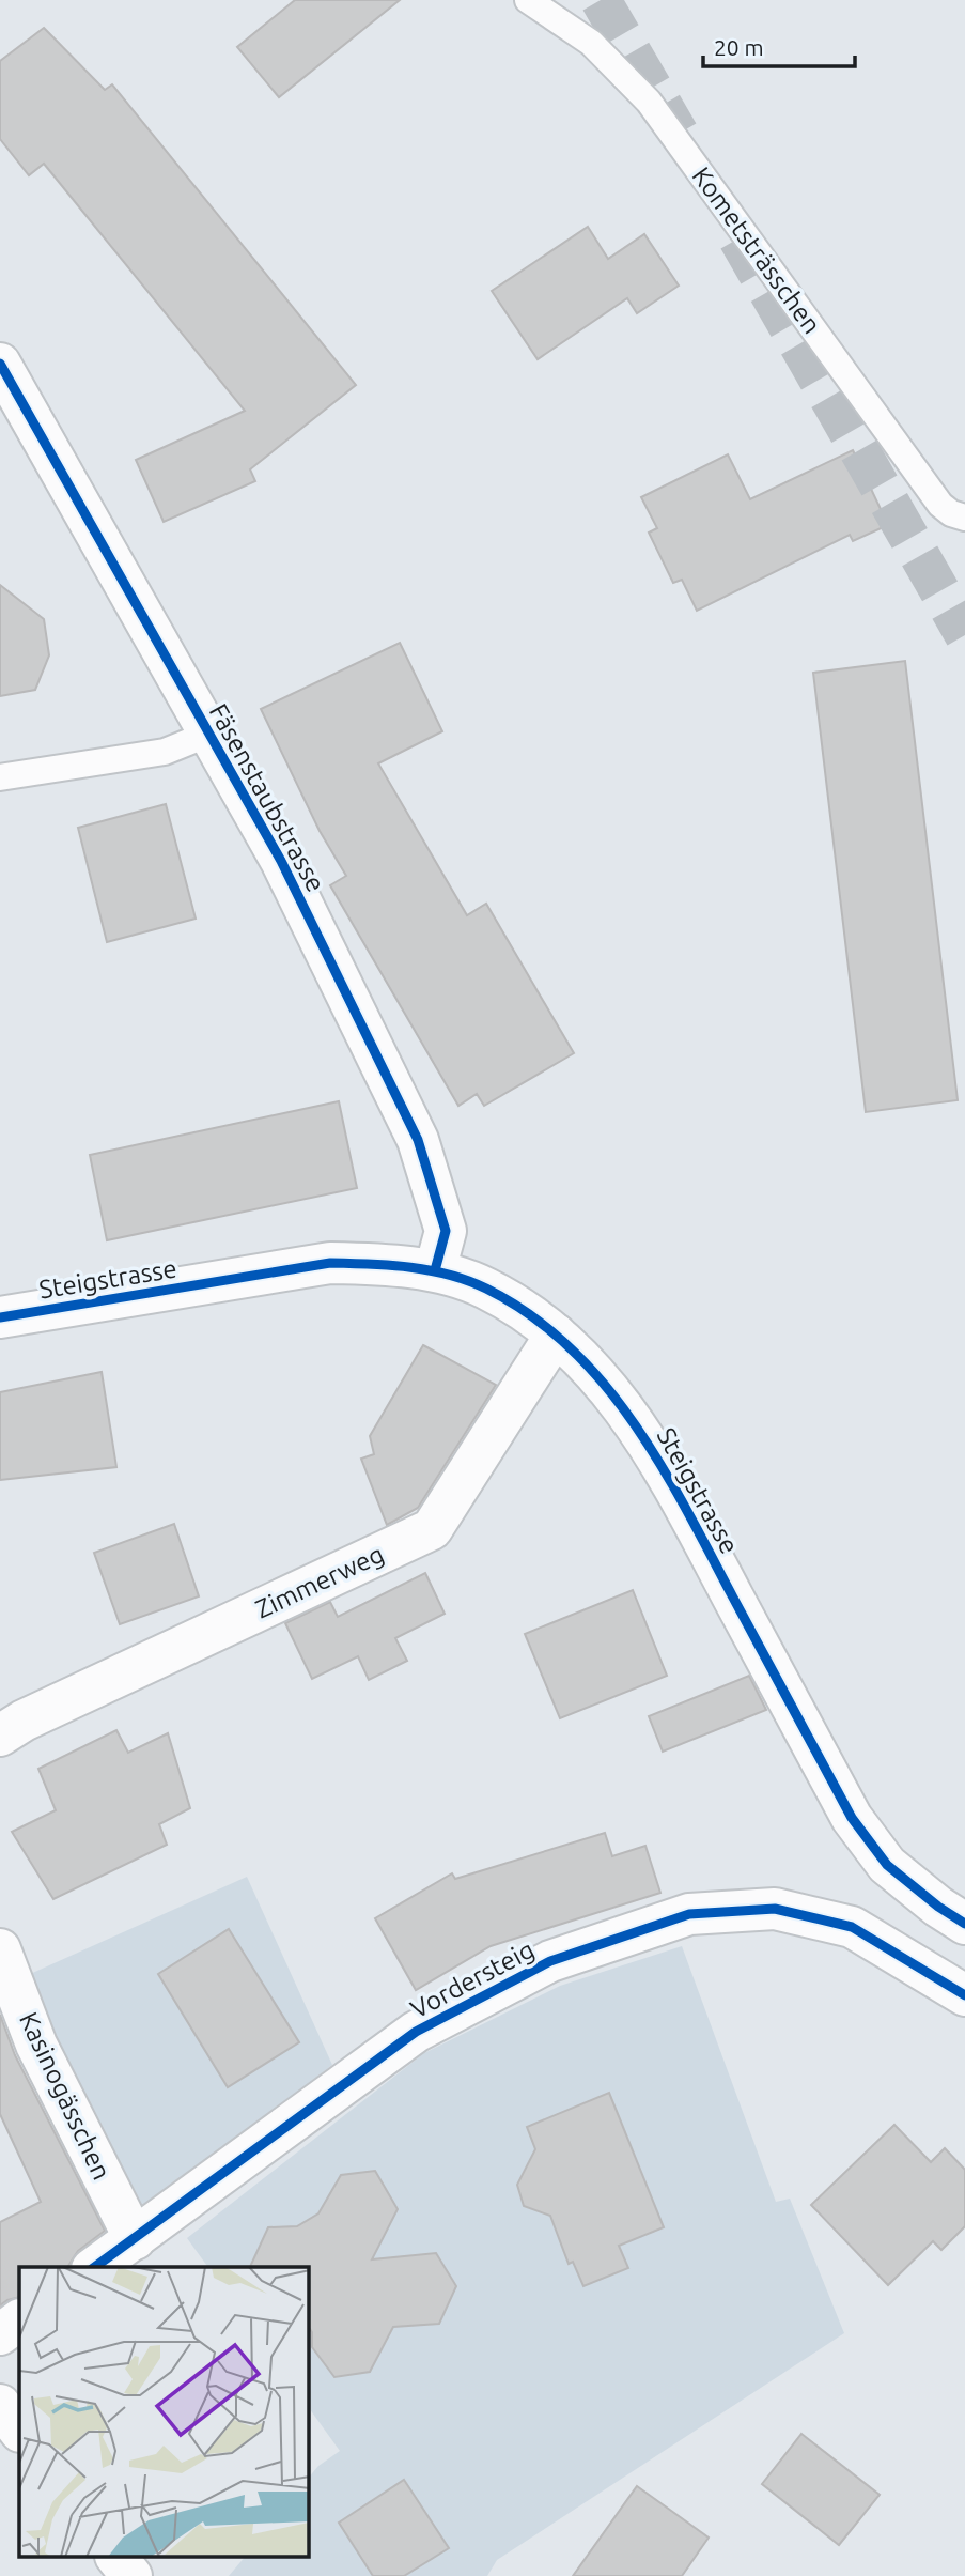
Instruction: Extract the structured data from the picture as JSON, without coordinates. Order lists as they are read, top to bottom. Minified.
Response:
{"streets":{"street":["Fäsenstaubstrasse","Steigstrasse","Zimmerweg","Vordersteig","Kasinogässchen"],"lane":["Kometsträsschen"]},"crossings":[["Fäsenstaubstrasse","Steigstrasse"],["Steigstrasse","Zimmerweg"],["Vordersteig","Kasinogässchen"]],"scale_bar":"20 m"}
